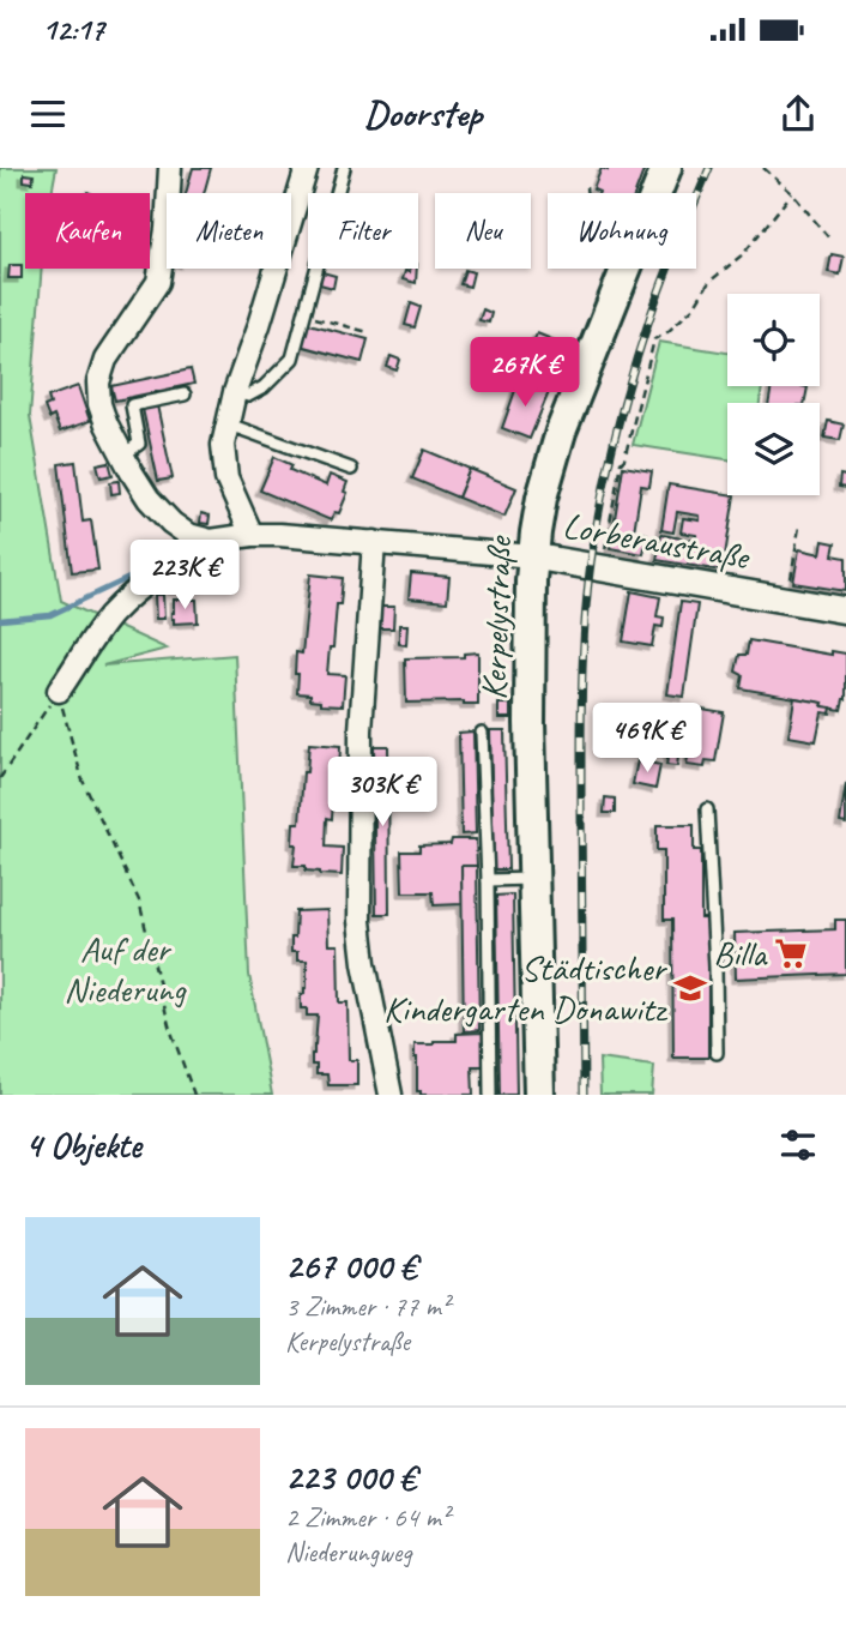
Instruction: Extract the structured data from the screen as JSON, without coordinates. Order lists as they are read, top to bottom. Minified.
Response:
{"streets":{"main road":["Kerpelystraße"],"street":["Lorberaustraße"]},"crossings":[["Lorberaustraße","Kerpelystraße"]],"parks":["Auf der Niederung"],"places":{"supermarket":["Billa"],"school or university":["Städtischer Kindergarten Donawitz"]},"page":{"status":"12:17","header":"Doorstep","chip":["Kaufen","Mieten","Filter","Neu","Wohnung"],"price":["267K €","223K €","469K €","303K €"],"heading":"4 Objekte","list":[{"name":"267 000 €","note":"3 Zimmer · 77 m² · Kerpelystraße"},{"name":"223 000 €","note":"2 Zimmer · 64 m² · Niederungweg"}]}}
